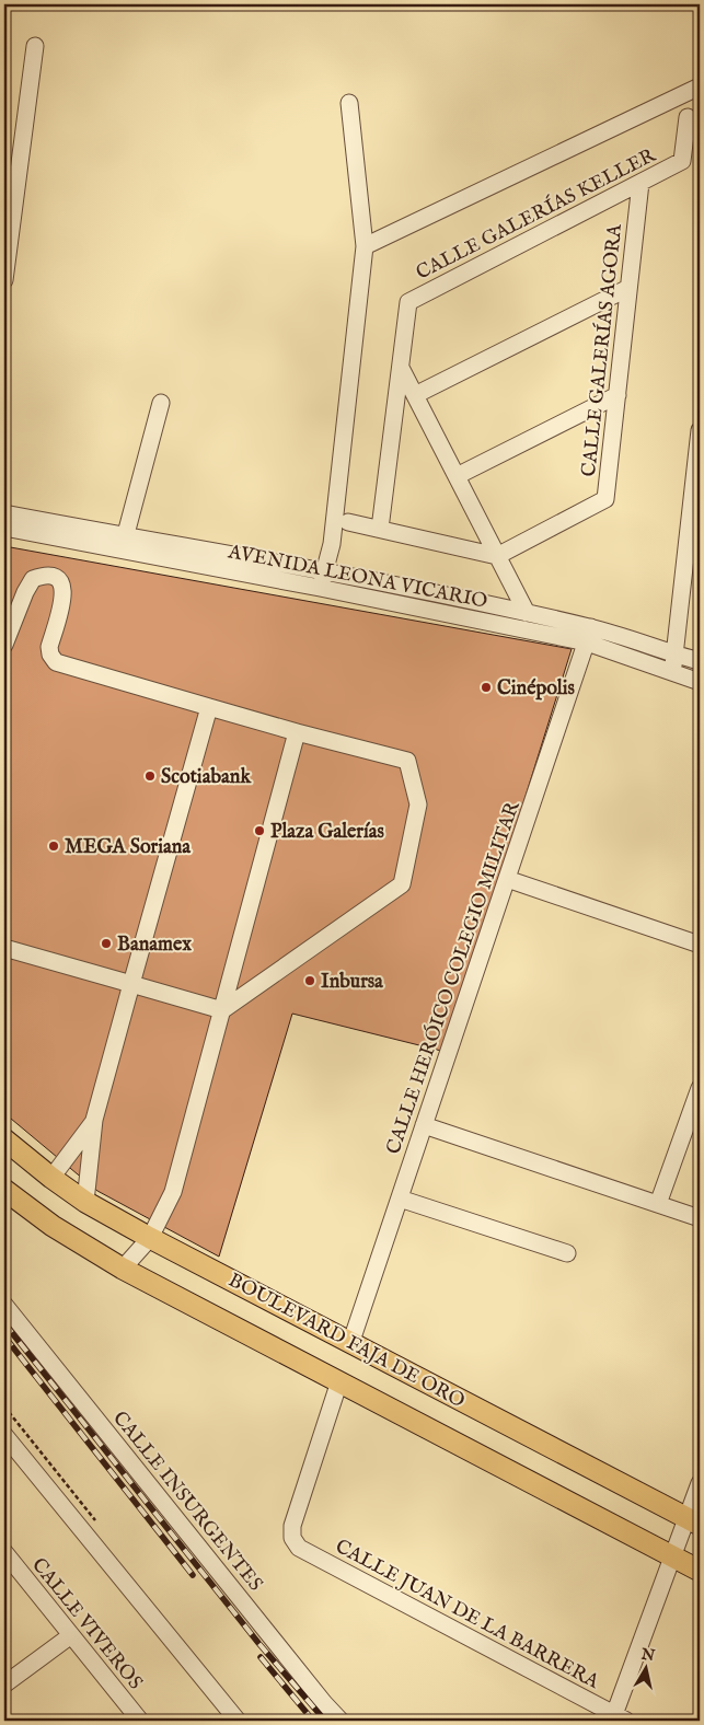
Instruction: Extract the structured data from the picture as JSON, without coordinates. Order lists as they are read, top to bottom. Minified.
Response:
{"streets":{"main road":["BOULEVARD FAJA DE ORO"],"street":["CALLE GALERÍAS KELLER","CALLE GALERÍAS AGORA","AVENIDA LEONA VICARIO","CALLE HERÓICO COLEGIO MILITAR","CALLE INSURGENTES","CALLE JUAN DE LA BARRERA","CALLE VIVEROS"]},"crossings":[["CALLE GALERÍAS KELLER","CALLE GALERÍAS AGORA"],["AVENIDA LEONA VICARIO","CALLE HERÓICO COLEGIO MILITAR"],["CALLE HERÓICO COLEGIO MILITAR","BOULEVARD FAJA DE ORO"],["BOULEVARD FAJA DE ORO","CALLE JUAN DE LA BARRERA"]],"places":["Cinépolis","Scotiabank","Plaza Galerías","MEGA Soriana","Banamex","Inbursa"],"north":"top"}
